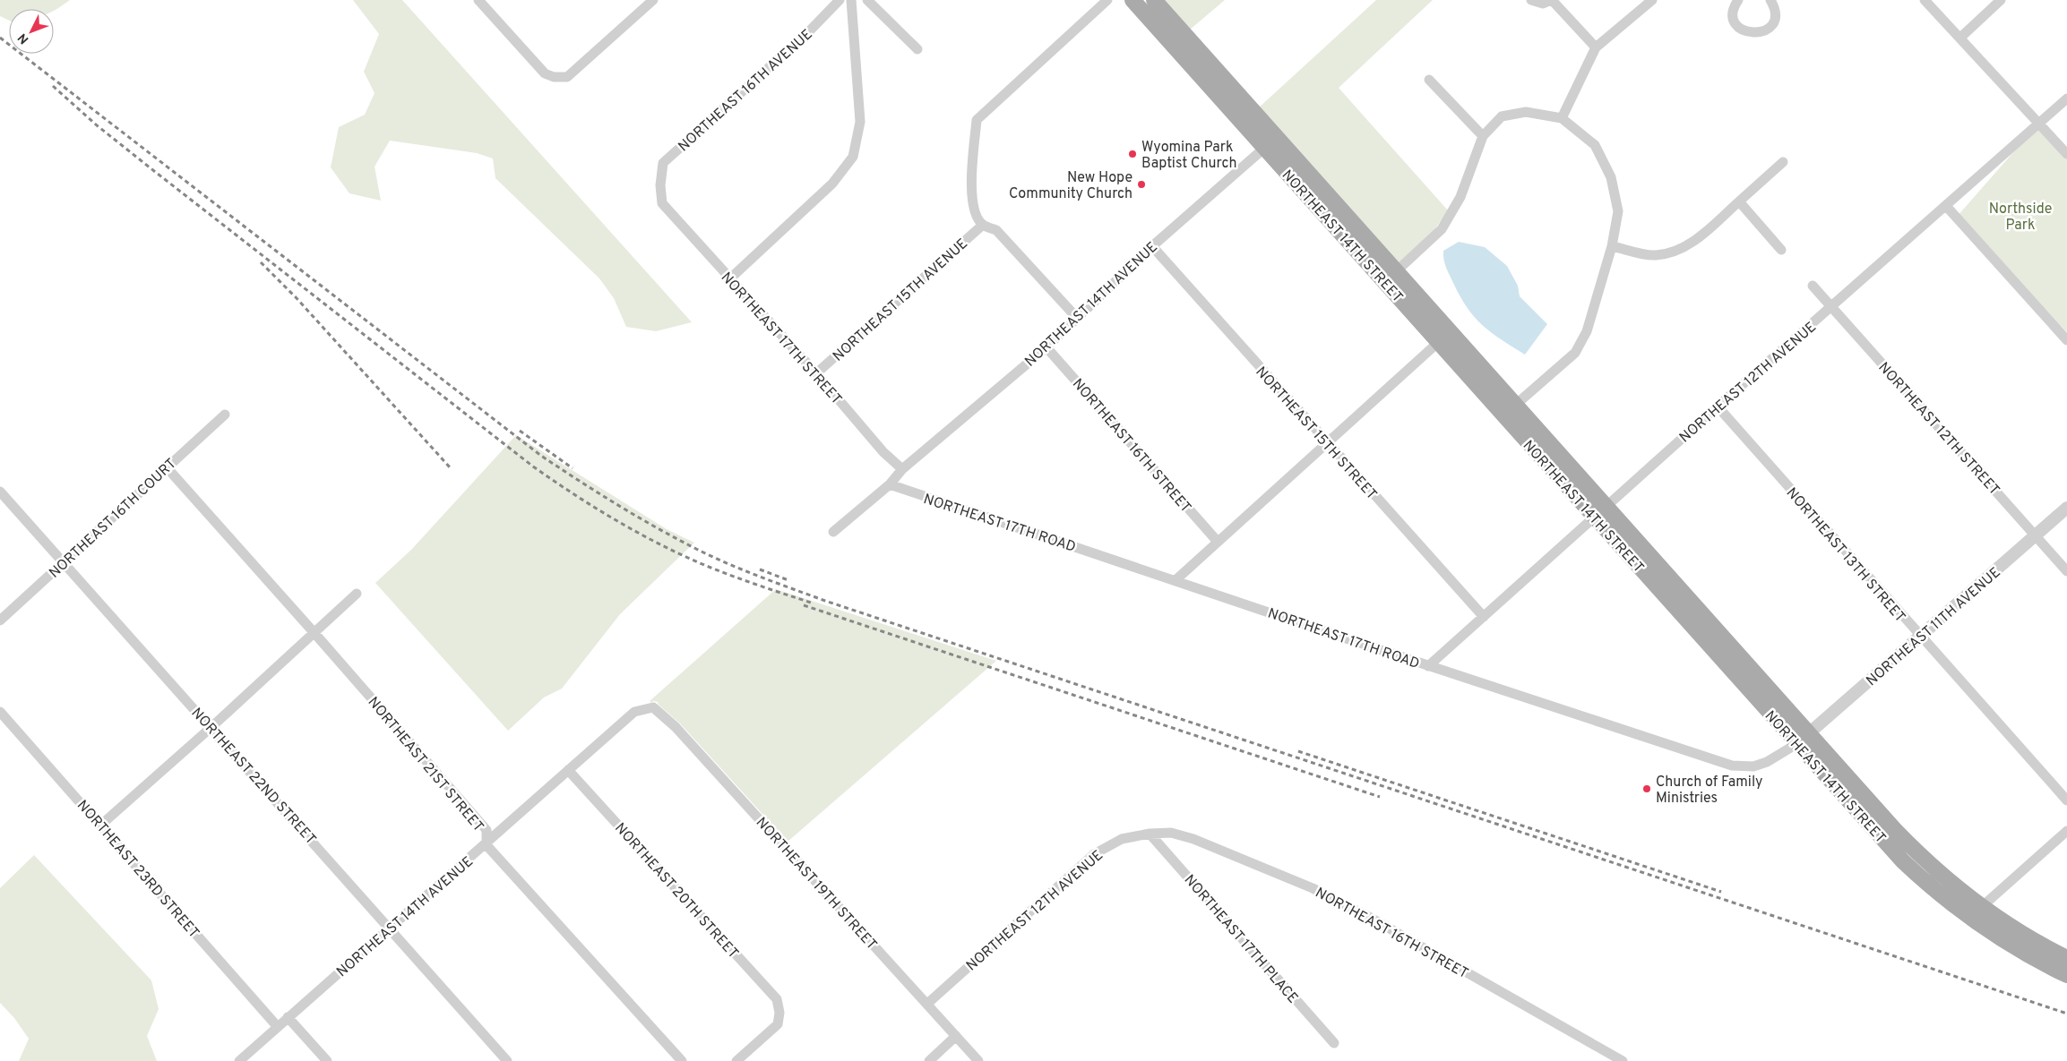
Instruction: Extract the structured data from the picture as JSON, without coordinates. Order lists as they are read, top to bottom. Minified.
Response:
{"streets":{"main road":["NORTHEAST 14TH STREET"],"street":["NORTHEAST 16TH AVENUE","NORTHEAST 15TH AVENUE","NORTHEAST 14TH AVENUE","NORTHEAST 17TH STREET","NORTHEAST 12TH AVENUE","NORTHEAST 12TH STREET","NORTHEAST 15TH STREET","NORTHEAST 16TH STREET","NORTHEAST 16TH COURT","NORTHEAST 17TH ROAD","NORTHEAST 13TH STREET","NORTHEAST 11TH AVENUE","NORTHEAST 21ST STREET","NORTHEAST 22ND STREET","NORTHEAST 23RD STREET","NORTHEAST 19TH STREET","NORTHEAST 20TH STREET","NORTHEAST 17TH PLACE"]},"crossings":[["NORTHEAST 16TH AVENUE","NORTHEAST 17TH STREET"],["NORTHEAST 14TH STREET","NORTHEAST 14TH AVENUE"],["NORTHEAST 14TH STREET","NORTHEAST 12TH AVENUE"],["NORTHEAST 14TH STREET","NORTHEAST 17TH ROAD"],["NORTHEAST 14TH STREET","NORTHEAST 11TH AVENUE"],["NORTHEAST 15TH AVENUE","NORTHEAST 17TH STREET"],["NORTHEAST 14TH AVENUE","NORTHEAST 17TH STREET"],["NORTHEAST 14TH AVENUE","NORTHEAST 15TH STREET"],["NORTHEAST 14TH AVENUE","NORTHEAST 16TH STREET"],["NORTHEAST 14TH AVENUE","NORTHEAST 21ST STREET"],["NORTHEAST 14TH AVENUE","NORTHEAST 22ND STREET"],["NORTHEAST 14TH AVENUE","NORTHEAST 23RD STREET"],["NORTHEAST 14TH AVENUE","NORTHEAST 19TH STREET"],["NORTHEAST 14TH AVENUE","NORTHEAST 20TH STREET"],["NORTHEAST 12TH AVENUE","NORTHEAST 12TH STREET"],["NORTHEAST 12TH AVENUE","NORTHEAST 15TH STREET"],["NORTHEAST 12TH AVENUE","NORTHEAST 16TH STREET"],["NORTHEAST 12TH AVENUE","NORTHEAST 17TH ROAD"],["NORTHEAST 12TH AVENUE","NORTHEAST 13TH STREET"],["NORTHEAST 12TH AVENUE","NORTHEAST 19TH STREET"],["NORTHEAST 12TH AVENUE","NORTHEAST 17TH PLACE"],["NORTHEAST 12TH STREET","NORTHEAST 11TH AVENUE"],["NORTHEAST 16TH STREET","NORTHEAST 17TH PLACE"],["NORTHEAST 16TH COURT","NORTHEAST 21ST STREET"],["NORTHEAST 16TH COURT","NORTHEAST 22ND STREET"],["NORTHEAST 17TH ROAD","NORTHEAST 11TH AVENUE"],["NORTHEAST 13TH STREET","NORTHEAST 11TH AVENUE"]],"parks":["Northside Park"],"places":["Wyomina Park Baptist Church","New Hope Community Church","Church of Family Ministries"],"north":"bottom left"}
